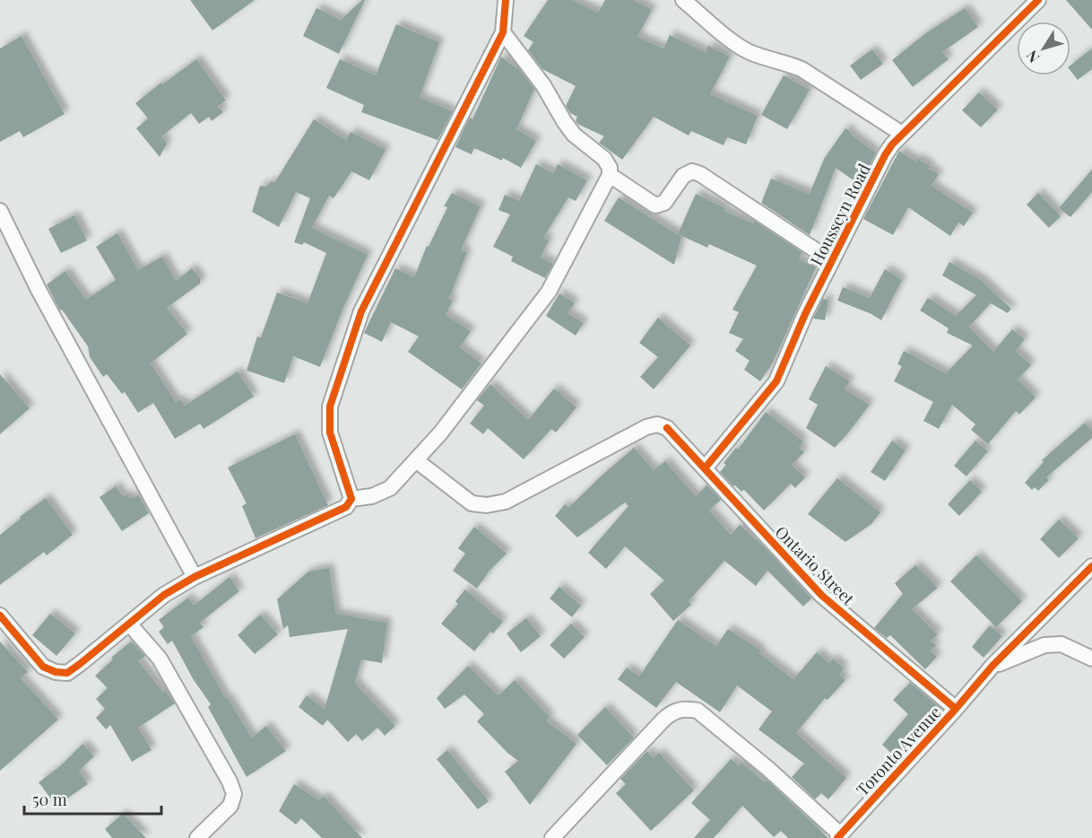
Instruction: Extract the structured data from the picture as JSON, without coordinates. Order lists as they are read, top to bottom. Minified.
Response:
{"streets":{"street":["Housseyn Road","Ontario Street","Toronto Avenue"]},"crossings":[["Housseyn Road","Ontario Street"],["Ontario Street","Toronto Avenue"]],"scale_bar":"50 m","north":"bottom left"}
